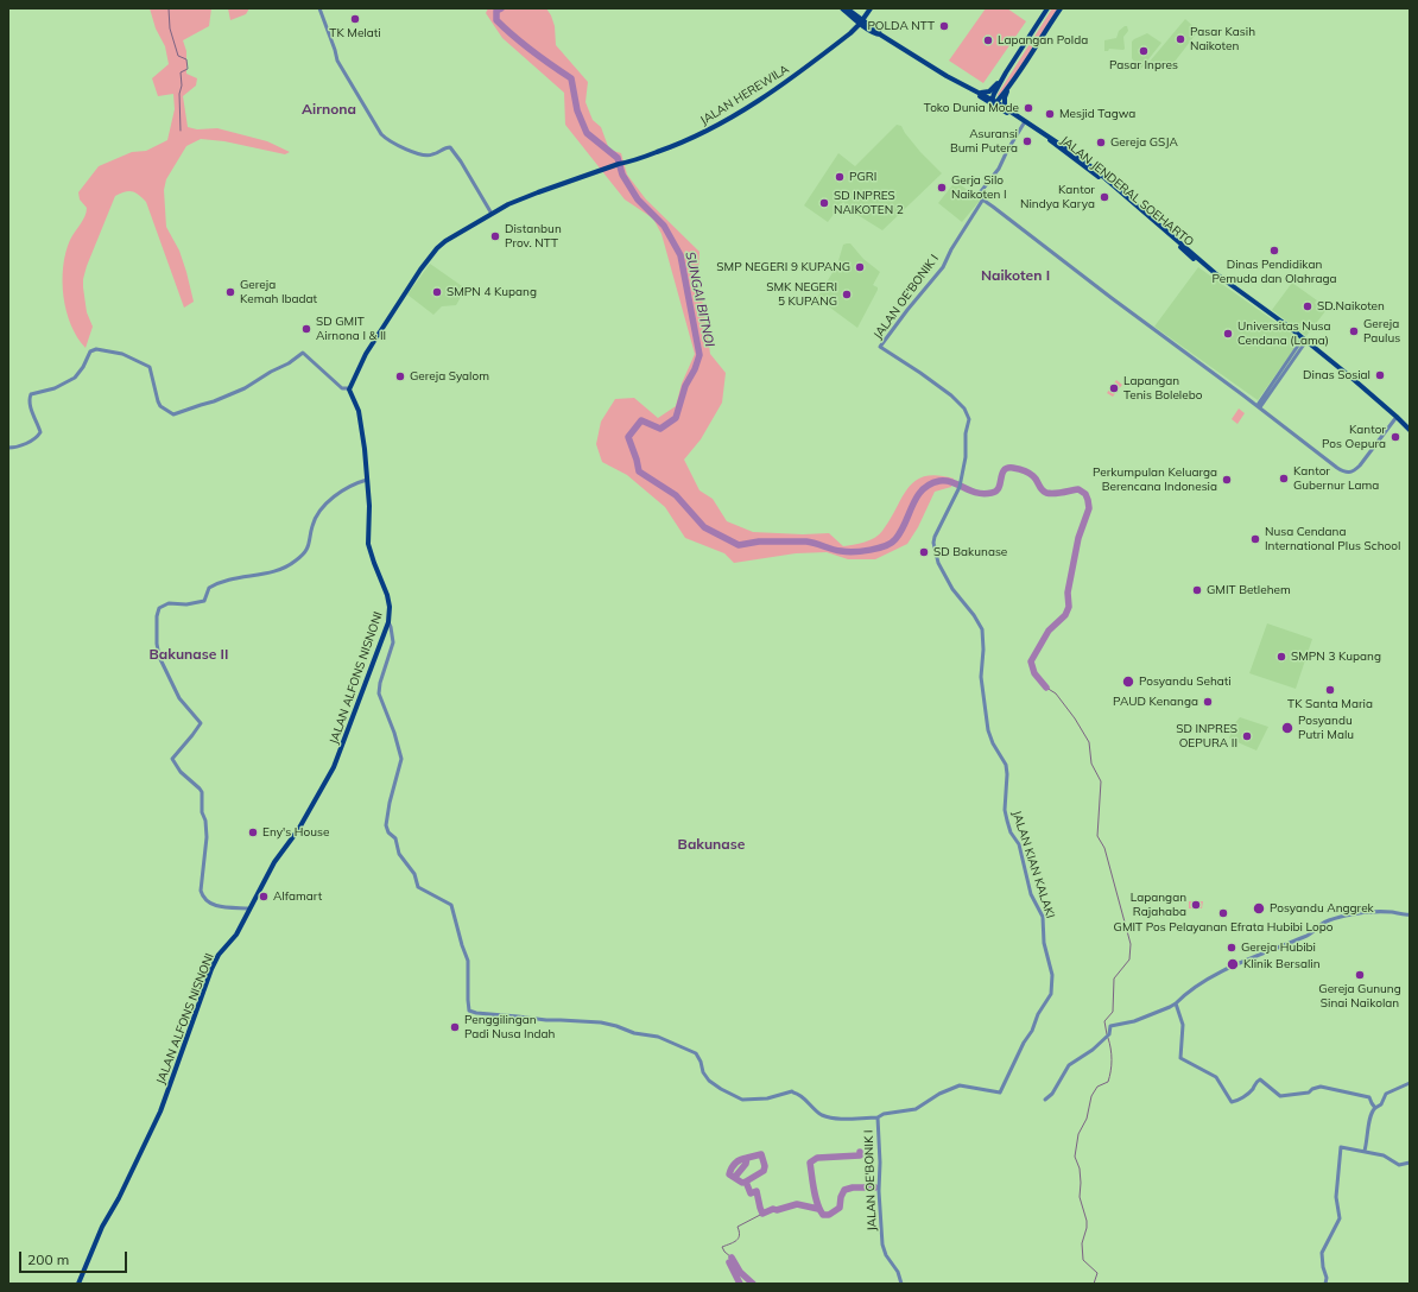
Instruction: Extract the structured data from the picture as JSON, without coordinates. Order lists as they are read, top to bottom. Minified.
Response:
{"streets":{"main road":["JALAN HEREWILA","JALAN JENDERAL SOEHARTO","JALAN ALFONS NISNONI"],"street":["JALAN OE'BONIK I","JALAN KIAN KALAKI"]},"crossings":[["JALAN HEREWILA","JALAN JENDERAL SOEHARTO"],["JALAN OE'BONIK I","JALAN KIAN KALAKI"]],"districts":["Airnona","Naikoten I","Bakunase II","Bakunase"],"water":["SUNGAI BITNOI"],"places":["TK Melati","POLDA NTT","Pasar Kasih Naikoten","Lapangan Polda","Pasar Inpres","Toko Dunia Mode","Mesjid Tagwa","Asuransi Bumi Putera","Gereja GSJA","PGRI","Gerja Silo Naikoten I","Kantor Nindya Karya","SD INPRES NAIKOTEN 2","Distanbun Prov. NTT","Dinas Pendidikan Pemuda dan Olahraga","SMP NEGERI 9 KUPANG","Gereja Kemah Ibadat","SMPN 4 Kupang","SMK NEGERI 5 KUPANG","SD.Naikoten","SD GMIT Airnona I & II","Gereja Paulus","Universitas Nusa Cendana (Lama)","Dinas Sosial","Gereja Syalom","Lapangan Tenis Bolelebo","Kantor Pos Oepura","Kantor Gubernur Lama","Perkumpulan Keluarga Berencana Indonesia","Nusa Cendana International Plus School","SD Bakunase","GMIT Betlehem","SMPN 3 Kupang","Posyandu Sehati","TK Santa Maria","PAUD Kenanga","Posyandu Putri Malu","SD INPRES OEPURA II","Eny's House","Alfamart","Lapangan Rajahaba","Posyandu Anggrek","GMIT Pos Pelayanan Efrata Hubibi Lopo","Gereja Hubibi","Klinik Bersalin","Gereja Gunung Sinai Naikolan","Penggilingan Padi Nusa Indah"],"scale_bar":"200 m"}
